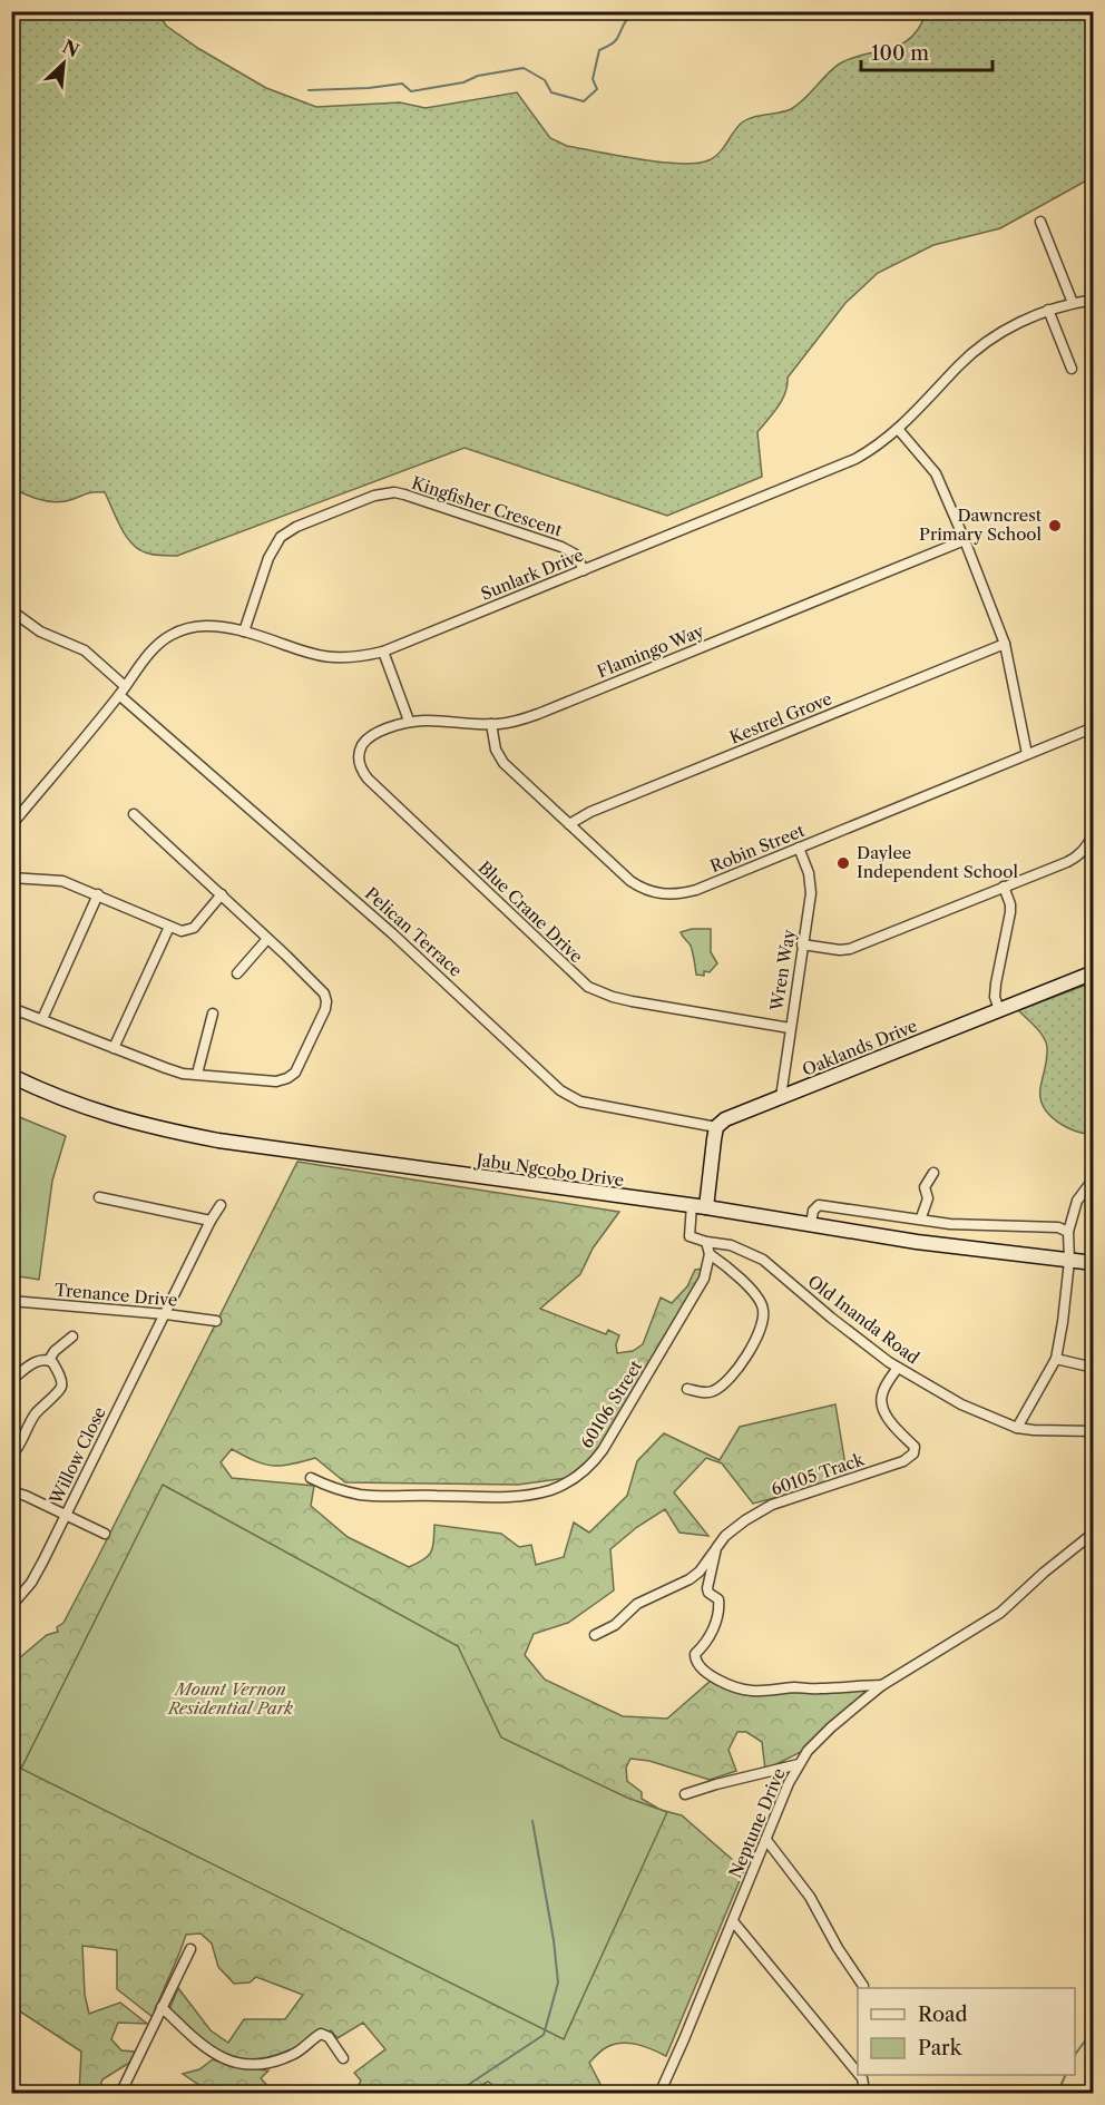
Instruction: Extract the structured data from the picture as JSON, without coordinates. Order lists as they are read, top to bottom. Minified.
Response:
{"streets":{"main road":["Oaklands Drive","Jabu Ngcobo Drive"],"street":["Kingfisher Crescent","Sunlark Drive","Flamingo Way","Kestrel Grove","Robin Street","Blue Crane Drive","Pelican Terrace","Wren Way","Trenance Drive","Old Inanda Road","60106 Street","Willow Close","60105 Track","Neptune Drive"]},"crossings":[["Kingfisher Crescent","Sunlark Drive"],["Sunlark Drive","Pelican Terrace"],["Flamingo Way","Robin Street"],["Flamingo Way","Blue Crane Drive"],["Kestrel Grove","Robin Street"],["Robin Street","Wren Way"],["Blue Crane Drive","Wren Way"],["Pelican Terrace","Oaklands Drive"],["Wren Way","Oaklands Drive"],["Trenance Drive","Willow Close"],["Old Inanda Road","60105 Track"]],"parks":["Mount Vernon Residential Park"],"places":["Dawncrest Primary School","Daylee Independent School"],"legend":["Road","Park"],"scale_bar":"100 m","north":"top right"}
